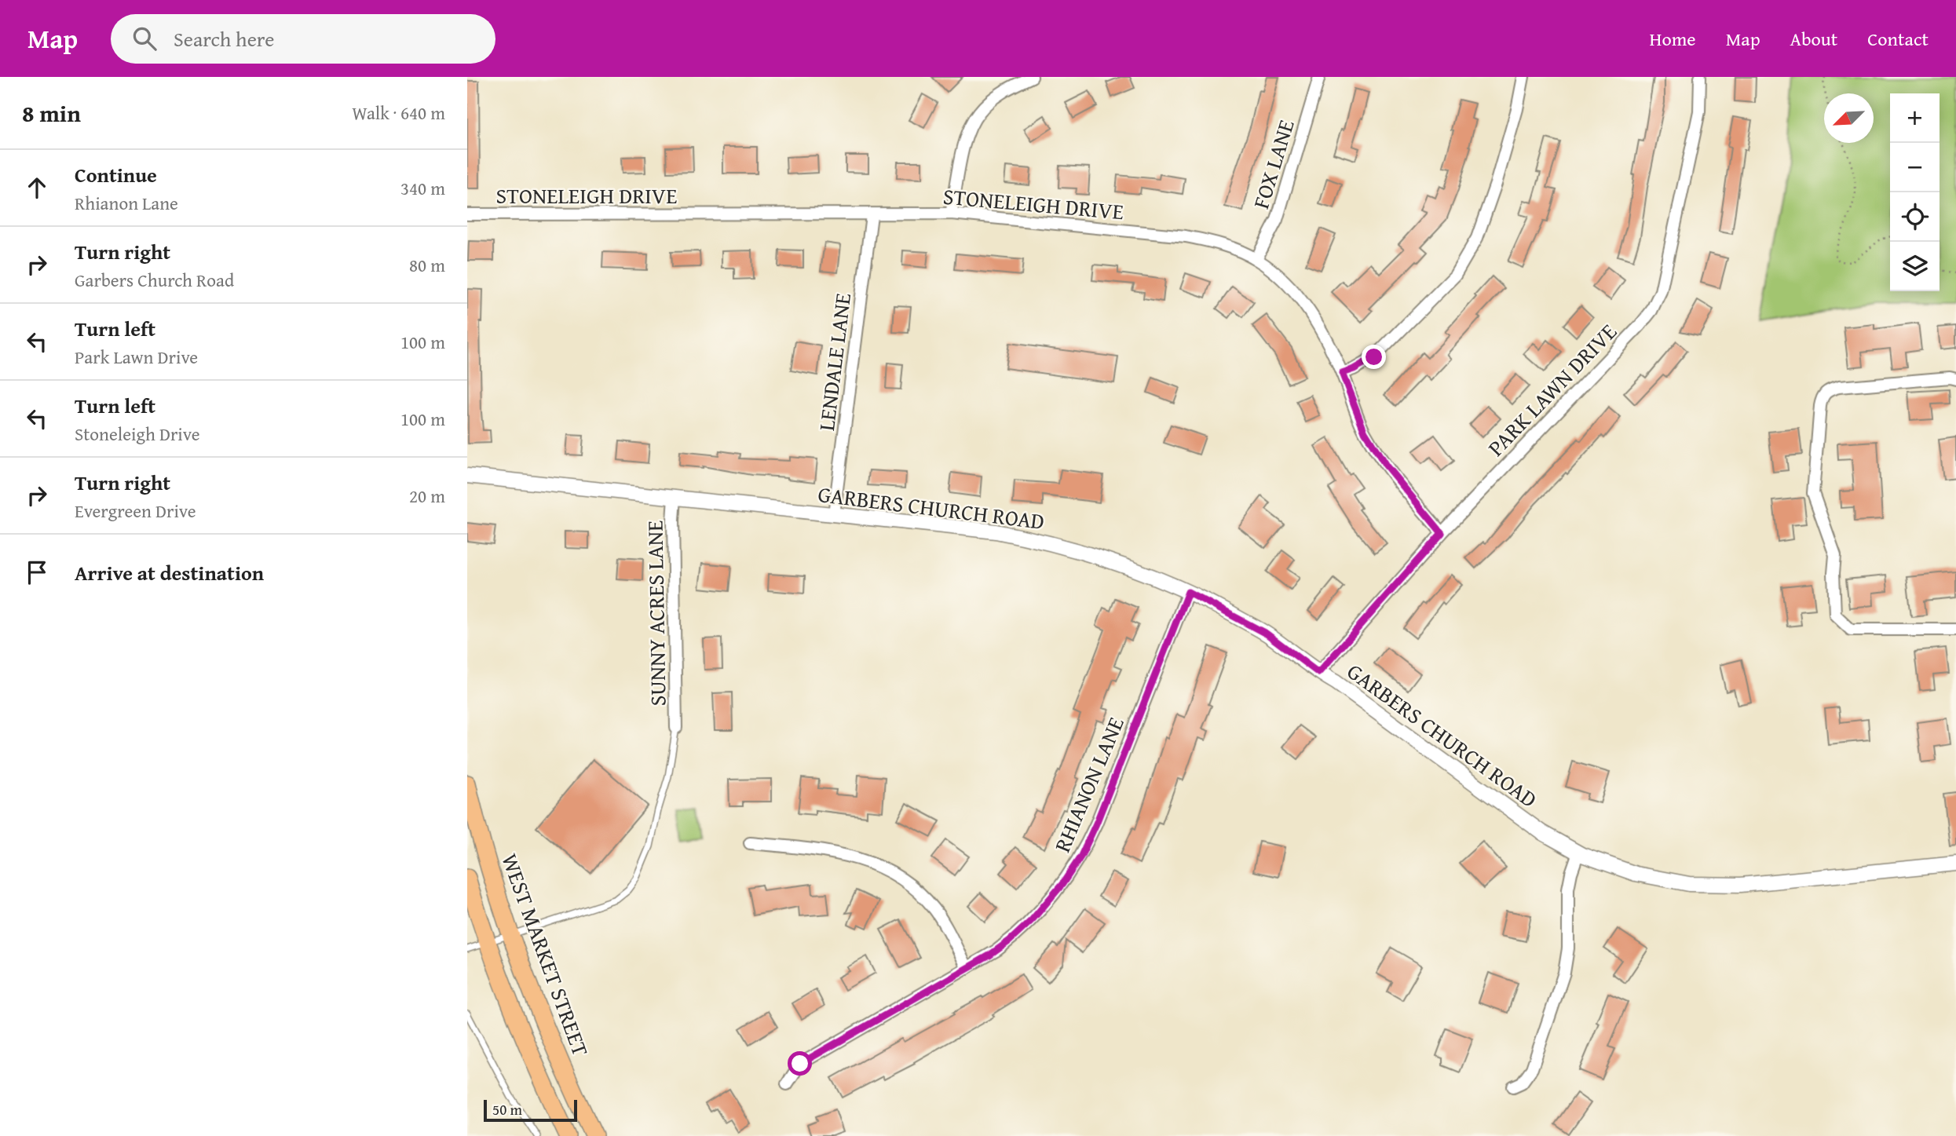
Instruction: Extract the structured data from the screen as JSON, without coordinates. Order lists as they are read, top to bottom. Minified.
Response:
{"streets":{"main road":["WEST MARKET STREET"],"street":["FOX LANE","STONELEIGH DRIVE","LENDALE LANE","PARK LAWN DRIVE","GARBERS CHURCH ROAD","SUNNY ACRES LANE","RHIANON LANE"]},"crossings":[["FOX LANE","STONELEIGH DRIVE"],["STONELEIGH DRIVE","LENDALE LANE"],["STONELEIGH DRIVE","PARK LAWN DRIVE"],["LENDALE LANE","GARBERS CHURCH ROAD"],["PARK LAWN DRIVE","GARBERS CHURCH ROAD"],["GARBERS CHURCH ROAD","SUNNY ACRES LANE"],["GARBERS CHURCH ROAD","RHIANON LANE"]],"scale_bar":"50 m","north":"bottom left","page":{"header":"Map","search":"Search here","nav":["Home","Map","About","Contact"],"heading":["8 min","Walk · 640 m"],"map_buttons":["+","−"],"list":[["Continue","Rhianon Lane","340 m"],["Turn right","Garbers Church Road","80 m"],["Turn left","Park Lawn Drive","100 m"],["Turn left","Stoneleigh Drive","100 m"],["Turn right","Evergreen Drive","20 m"],"Arrive at destination"],"scale":"50 m"}}
